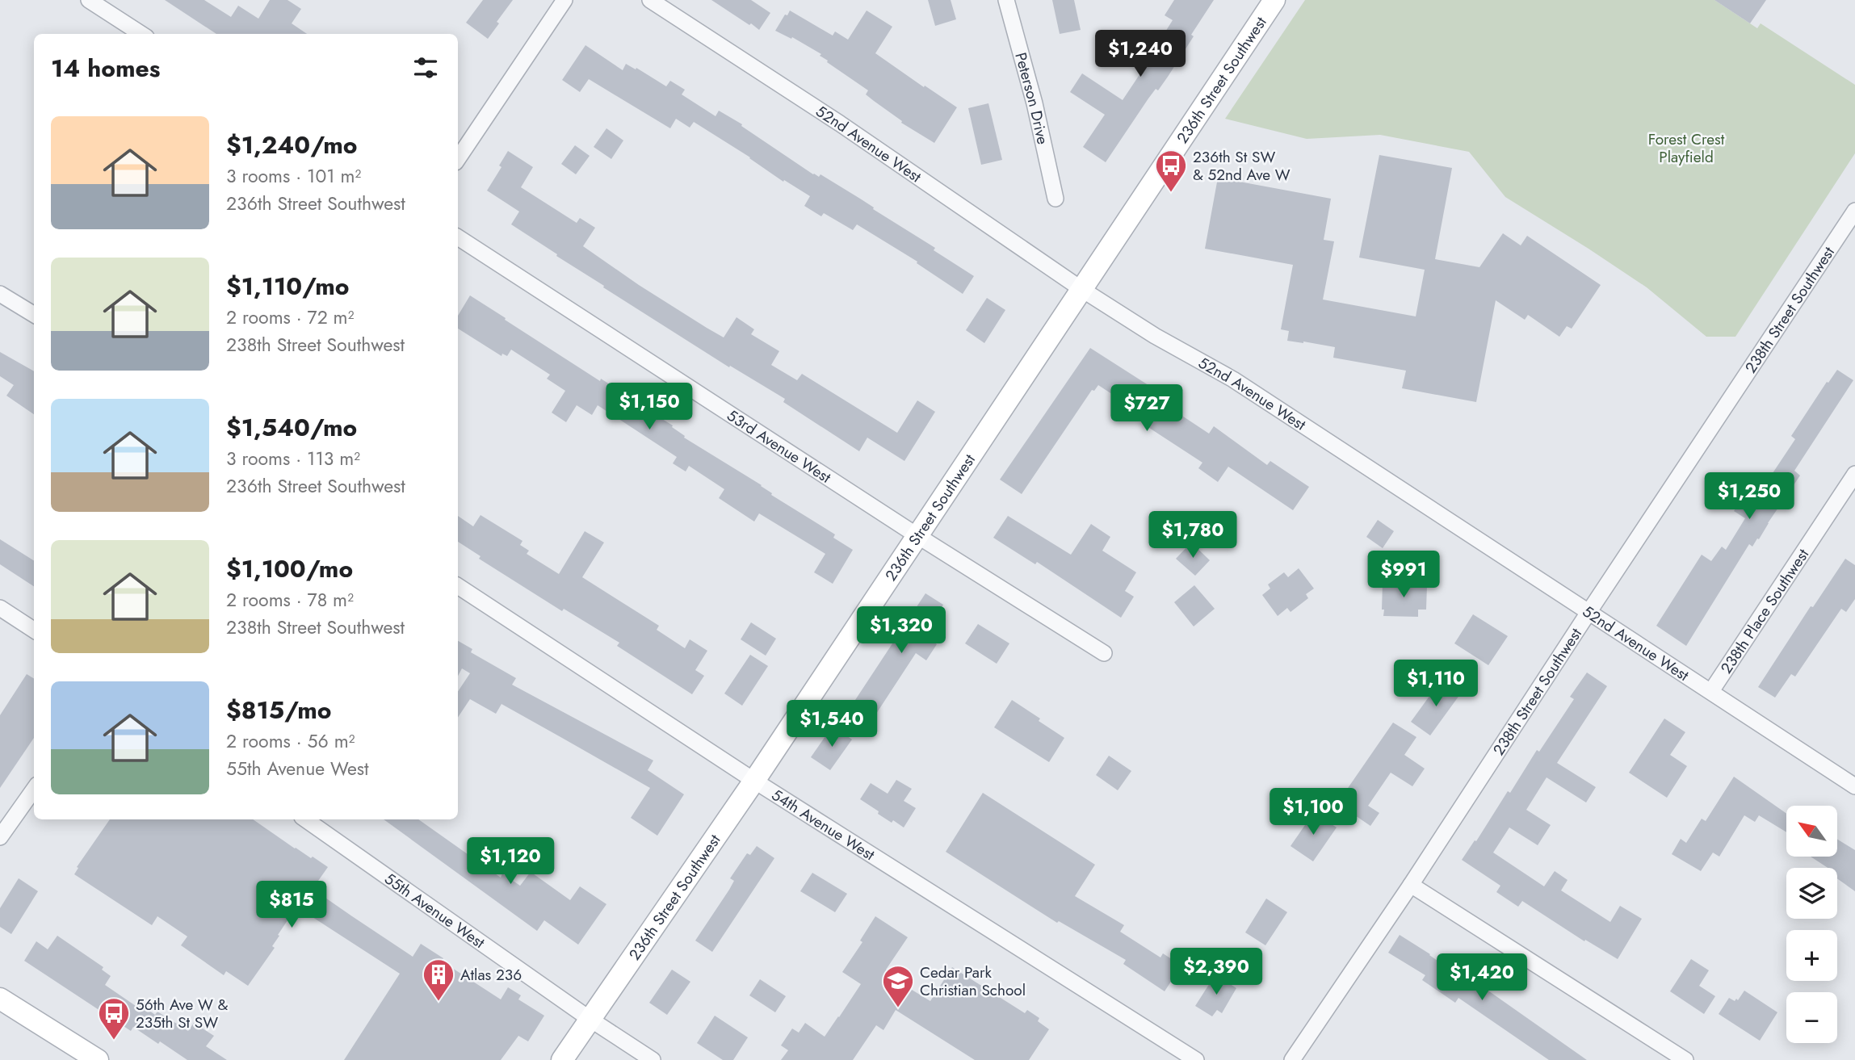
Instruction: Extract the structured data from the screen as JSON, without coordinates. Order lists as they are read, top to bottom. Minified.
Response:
{"streets":{"main road":["236th Street Southwest"],"street":["Peterson Drive","52nd Avenue West","238th Street Southwest","53rd Avenue West","238th Place Southwest","54th Avenue West","55th Avenue West"]},"crossings":[["236th Street Southwest","52nd Avenue West"],["236th Street Southwest","53rd Avenue West"],["236th Street Southwest","54th Avenue West"],["236th Street Southwest","55th Avenue West"],["52nd Avenue West","238th Street Southwest"],["52nd Avenue West","238th Place Southwest"]],"parks":["Forest Crest Playfield"],"places":{"bus stop":["236th St SW & 52nd Ave W","56th Ave W & 235th St SW"],"building":["Atlas 236"],"school or university":["Cedar Park Christian School"]},"north":"top left","page":{"price":["$1,240","$1,150","$727","$1,250","$1,780","$991","$1,320","$1,110","$1,540","$1,100","$1,120","$815","$2,390","$1,420"],"heading":"14 homes","list":[{"name":"$1,240/mo","note":"3 rooms · 101 m² · 236th Street Southwest"},{"name":"$1,110/mo","note":"2 rooms · 72 m² · 238th Street Southwest"},{"name":"$1,540/mo","note":"3 rooms · 113 m² · 236th Street Southwest"},{"name":"$1,100/mo","note":"2 rooms · 78 m² · 238th Street Southwest"},{"name":"$815/mo","note":"2 rooms · 56 m² · 55th Avenue West"}],"map_buttons":["+","−"]}}
